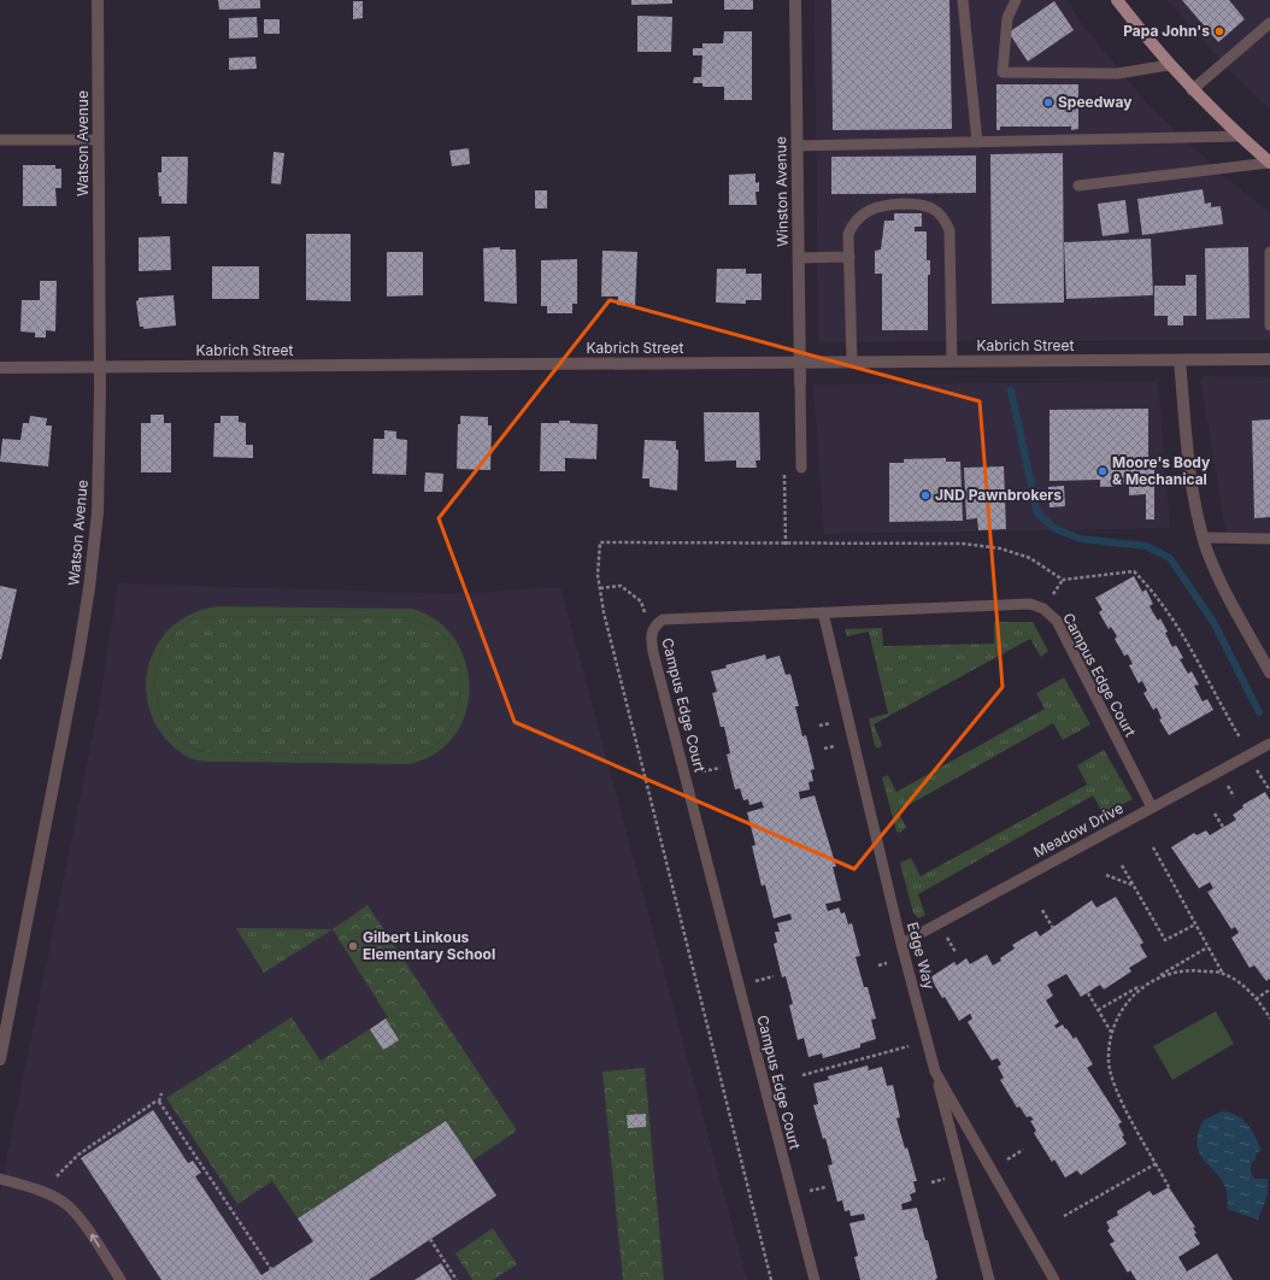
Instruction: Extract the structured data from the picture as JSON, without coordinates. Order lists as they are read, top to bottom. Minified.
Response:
{"streets":{"street":["Watson Avenue","Winston Avenue","Kabrich Street"],"lane":["Campus Edge Court","Meadow Drive","Edge Way"]},"crossings":[["Watson Avenue","Kabrich Street"],["Winston Avenue","Kabrich Street"],["Campus Edge Court","Meadow Drive"],["Campus Edge Court","Edge Way"],["Meadow Drive","Edge Way"]],"places":["Papa John's","Speedway","Moore's Body & Mechanical","JND Pawnbrokers","Gilbert Linkous Elementary School"]}
